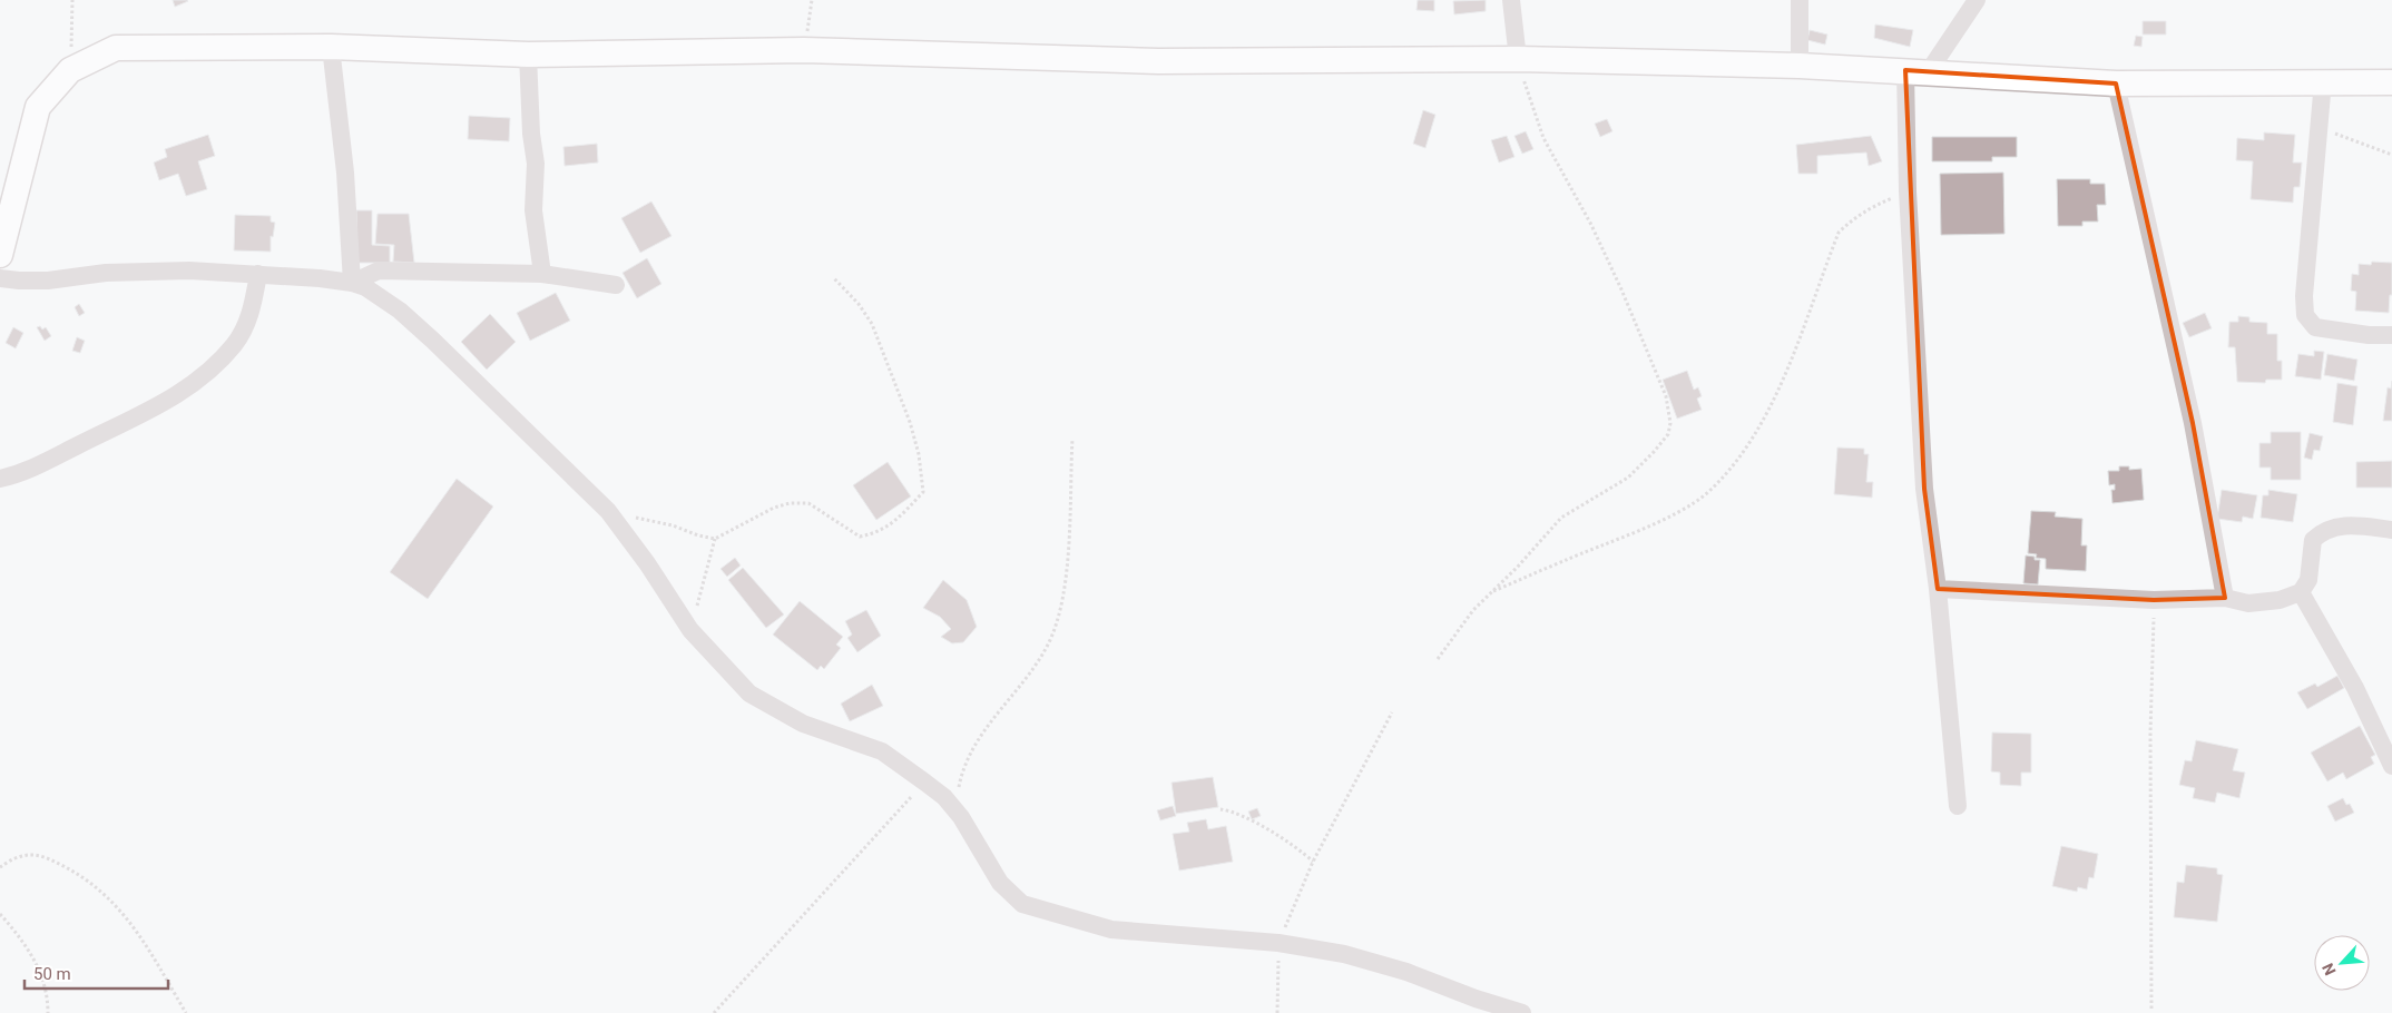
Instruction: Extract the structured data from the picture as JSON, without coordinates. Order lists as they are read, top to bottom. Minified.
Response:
{"scale_bar":"50 m","north":"bottom left"}
